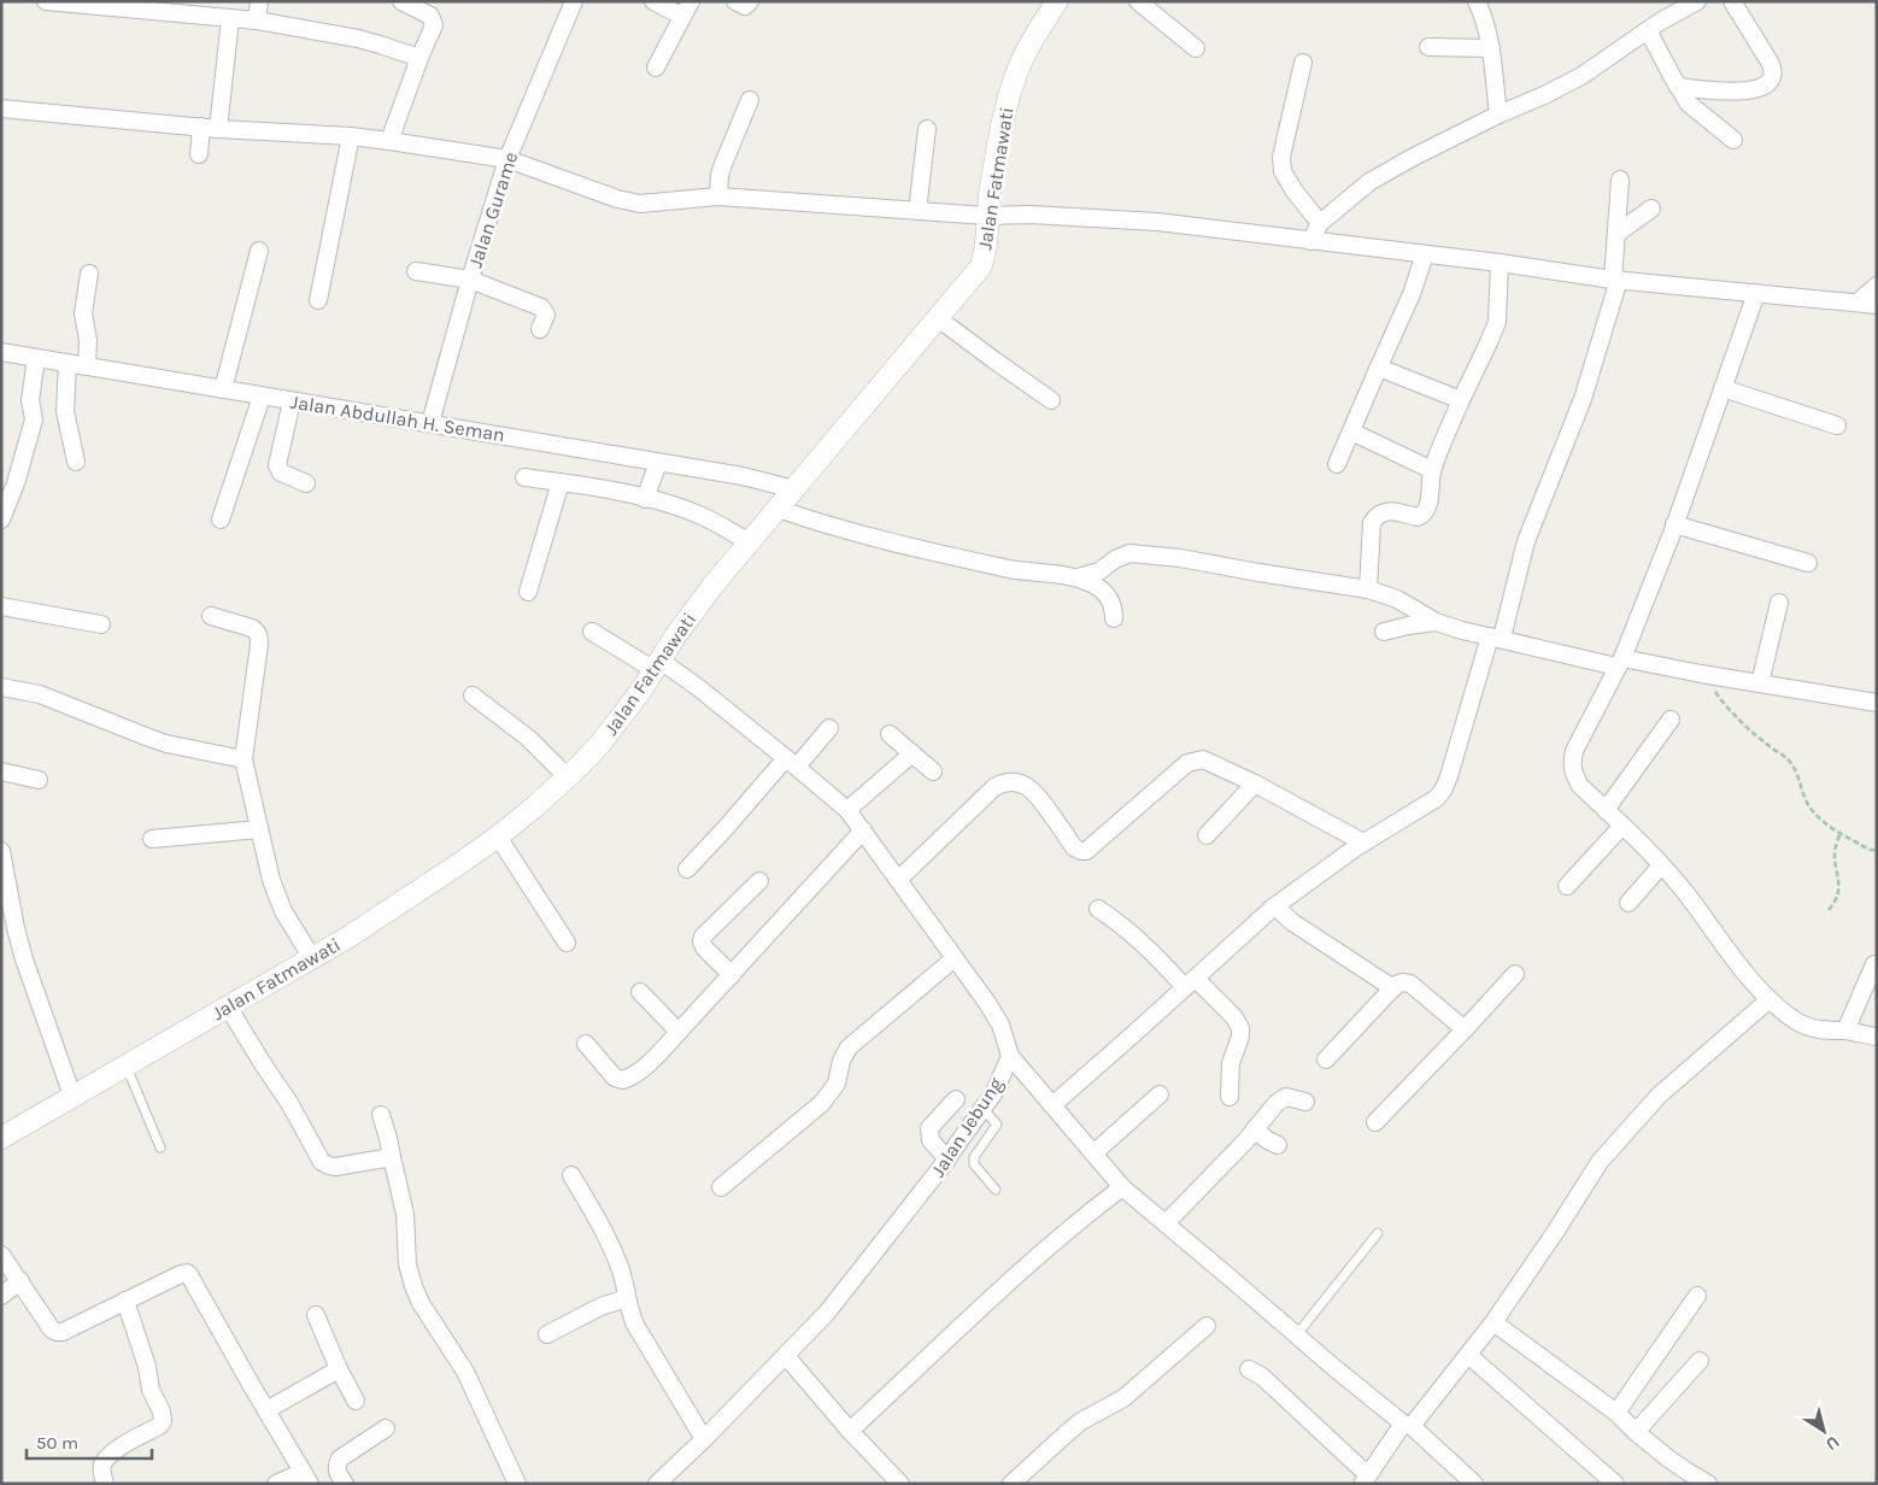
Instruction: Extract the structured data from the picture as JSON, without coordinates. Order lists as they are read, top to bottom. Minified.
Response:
{"streets":{"street":["Jalan Fatmawati","Jalan Gurame","Jalan Abdullah H. Seman","Jalan Jebung"]},"crossings":[["Jalan Fatmawati","Jalan Abdullah H. Seman"],["Jalan Fatmawati","Jalan Jebung"],["Jalan Gurame","Jalan Abdullah H. Seman"]],"scale_bar":"50 m","north":"bottom right"}
